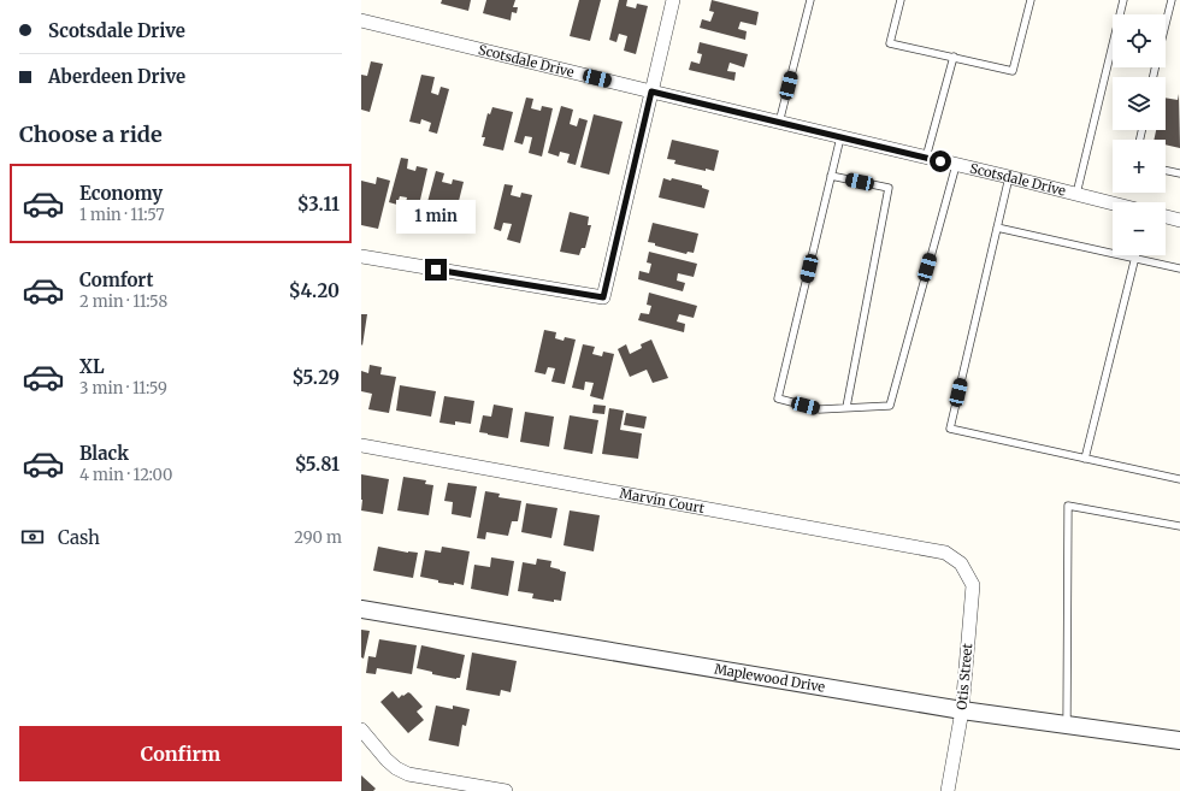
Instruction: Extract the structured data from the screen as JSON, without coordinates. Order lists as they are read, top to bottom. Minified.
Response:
{"streets":{"street":["Scotsdale Drive","Marvin Court","Otis Street","Maplewood Drive"]},"crossings":[["Marvin Court","Otis Street"],["Otis Street","Maplewood Drive"]],"page":{"banner":["Scotsdale Drive","Aberdeen Drive"],"map_buttons":["+","−"],"heading":"Choose a ride","list":[{"name":"Economy","note":"1 min · 11:57","value":"$3.11"},{"name":"Comfort","note":"2 min · 11:58","value":"$4.20"},{"name":"XL","note":"3 min · 11:59","value":"$5.29"},{"name":"Black","note":"4 min · 12:00","value":"$5.81"}],"bubble":"1 min","pay":["Cash","290 m"],"buttons":"Confirm"}}
